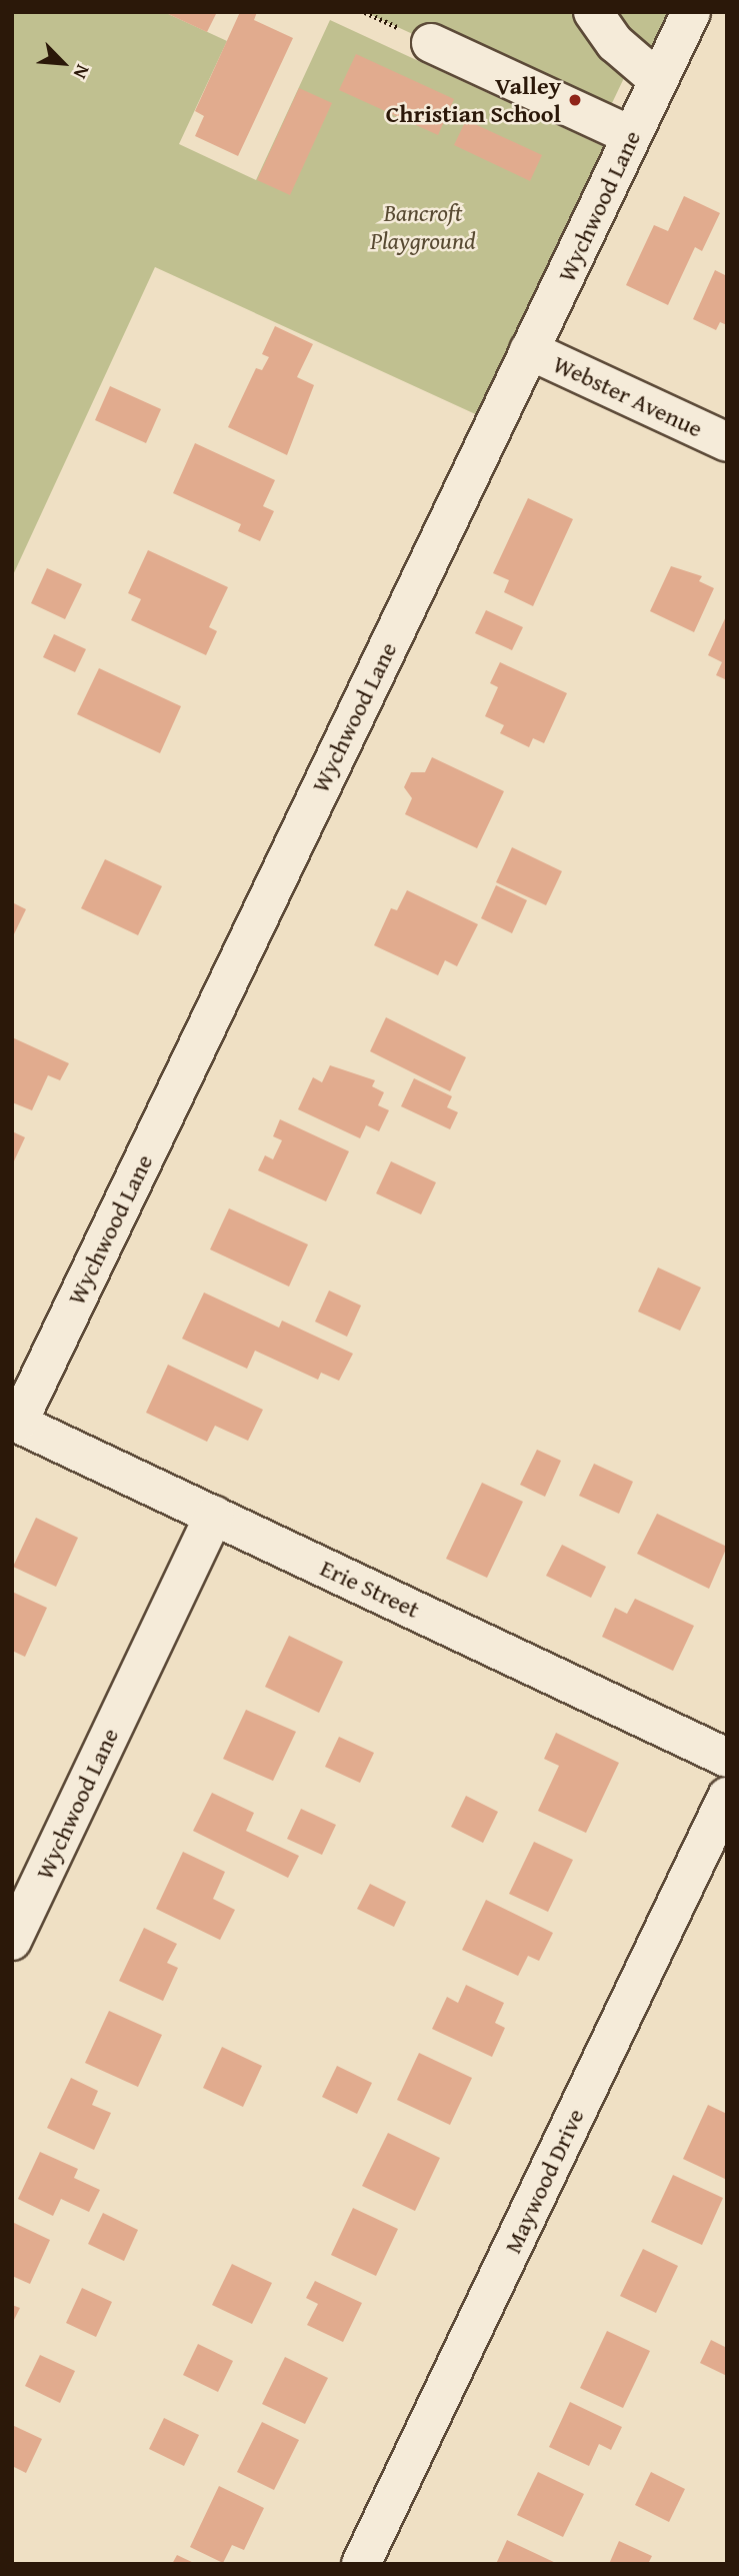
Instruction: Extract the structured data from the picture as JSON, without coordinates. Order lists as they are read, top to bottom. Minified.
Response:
{"streets":{"street":["Wychwood Lane","Webster Avenue","Erie Street","Maywood Drive"]},"crossings":[["Wychwood Lane","Webster Avenue"],["Wychwood Lane","Erie Street"]],"parks":["Bancroft Playground"],"places":["Valley Christian School"],"north":"bottom right"}
